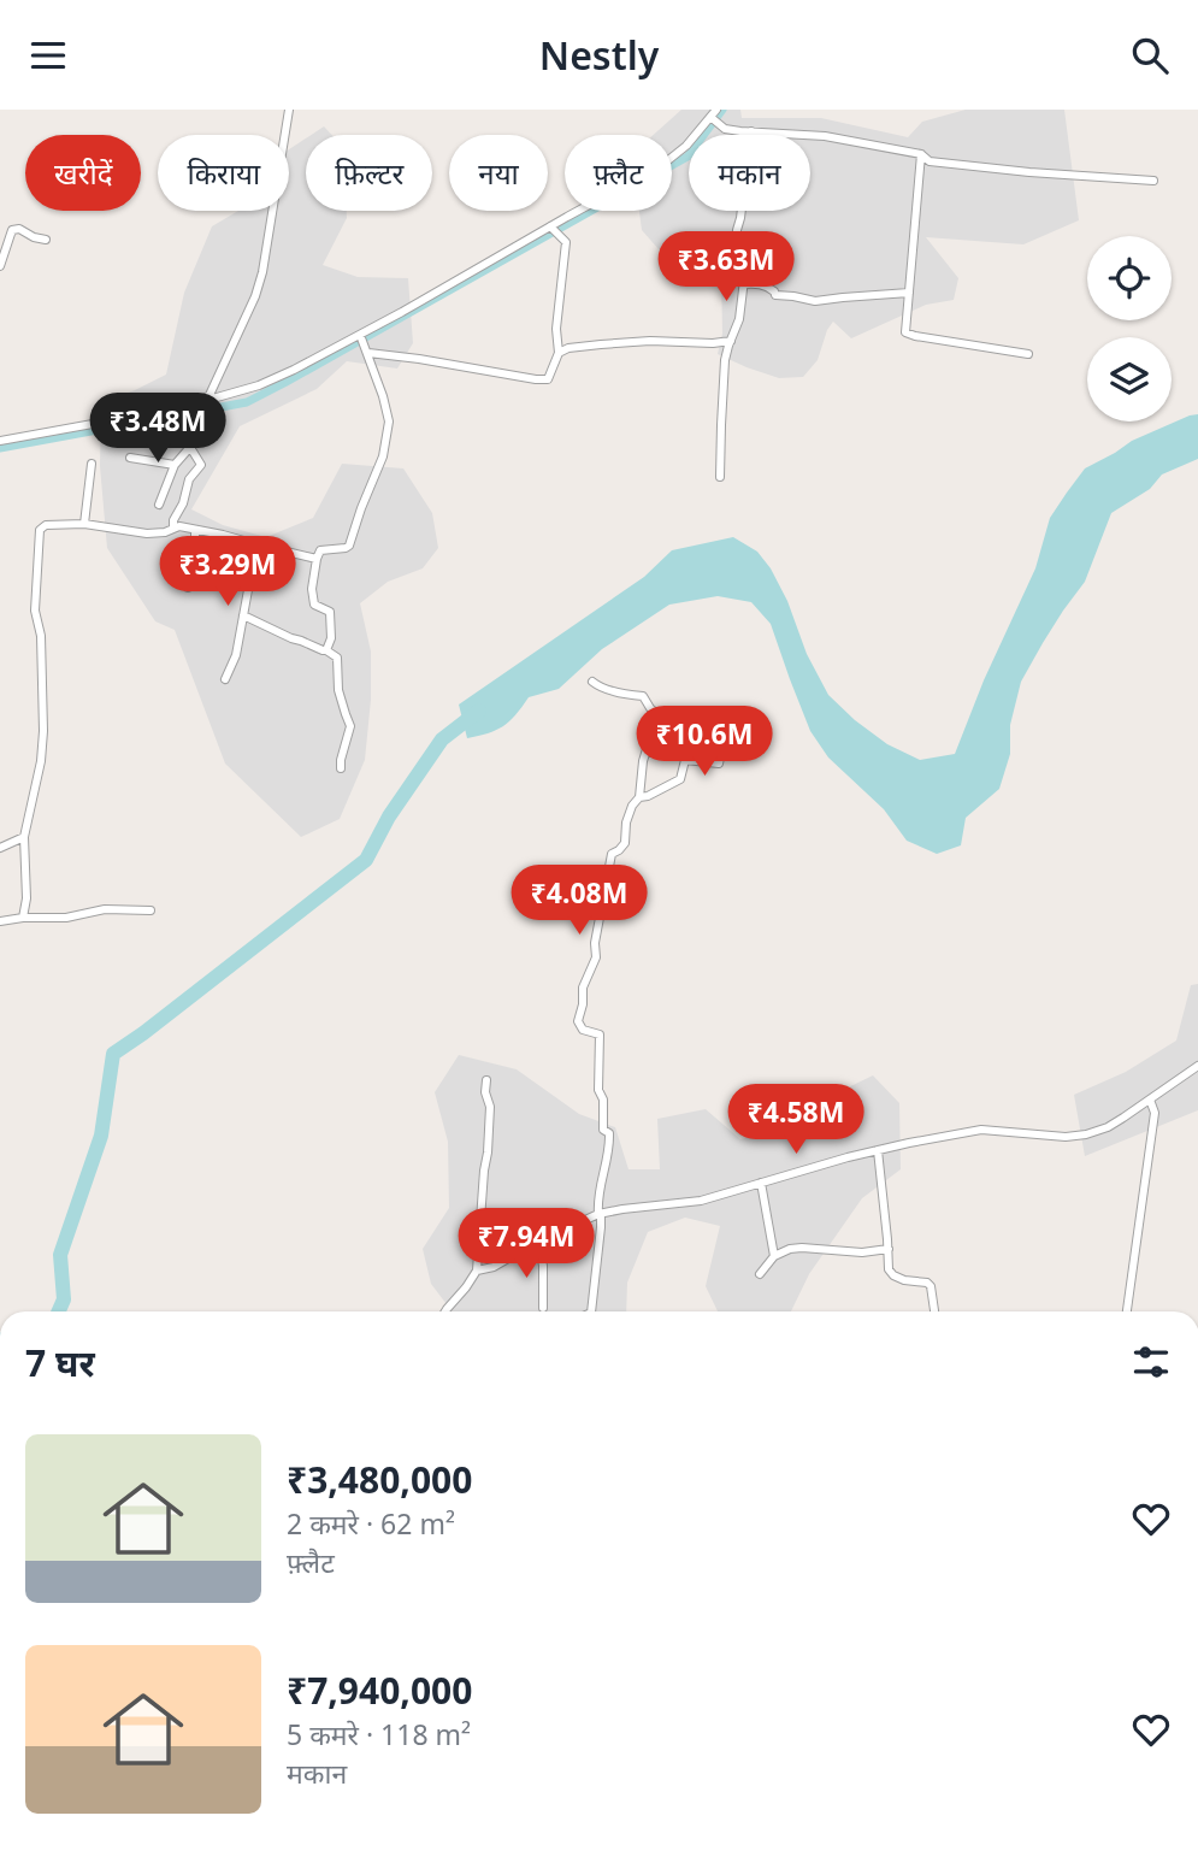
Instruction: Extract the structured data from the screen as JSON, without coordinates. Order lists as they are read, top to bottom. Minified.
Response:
{"page":{"header":"Nestly","chip":["खरीदें","किराया","फ़िल्टर","नया","फ़्लैट","मकान"],"price":["₹3.63M","₹3.48M","₹3.29M","₹10.6M","₹4.08M","₹4.58M","₹7.94M"],"heading":"7 घर","list":[{"name":"₹3,480,000","note":"2 कमरे · 62 m² · फ़्लैट"},{"name":"₹7,940,000","note":"5 कमरे · 118 m² · मकान"}]}}
